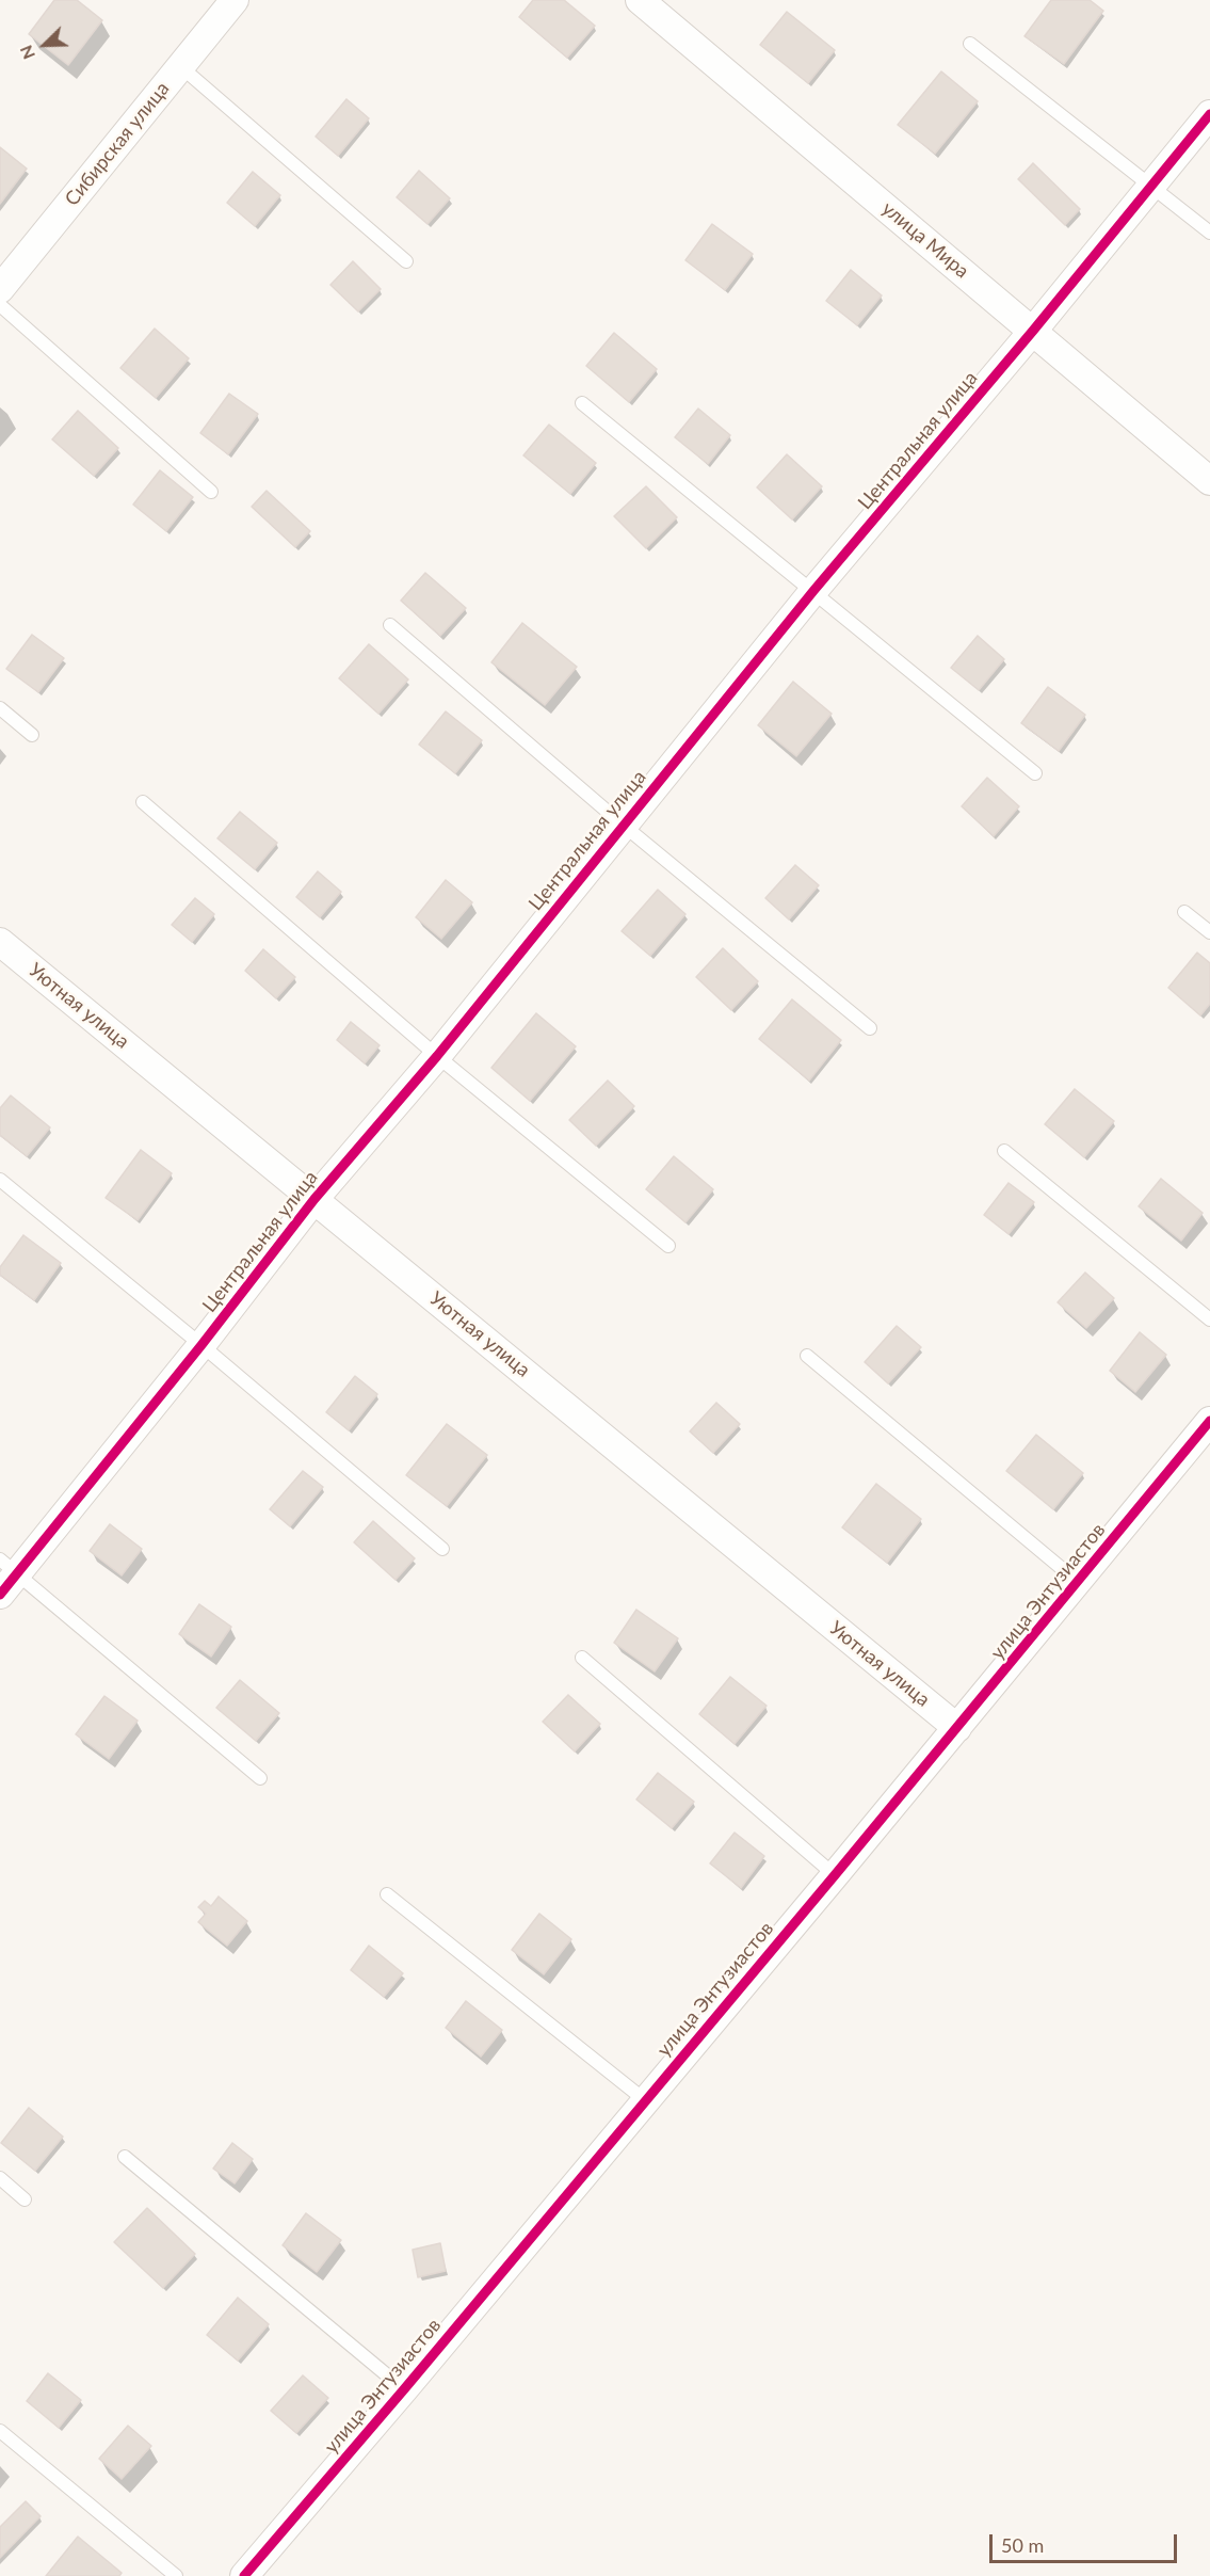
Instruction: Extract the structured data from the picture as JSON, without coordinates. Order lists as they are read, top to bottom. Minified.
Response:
{"streets":{"street":["Сибирская улица","улица Мира","Центральная улица","Уютная улица","улица Энтузиастов"]},"crossings":[["улица Мира","Центральная улица"],["Центральная улица","Уютная улица"],["Уютная улица","улица Энтузиастов"]],"scale_bar":"50 m","north":"bottom left"}
